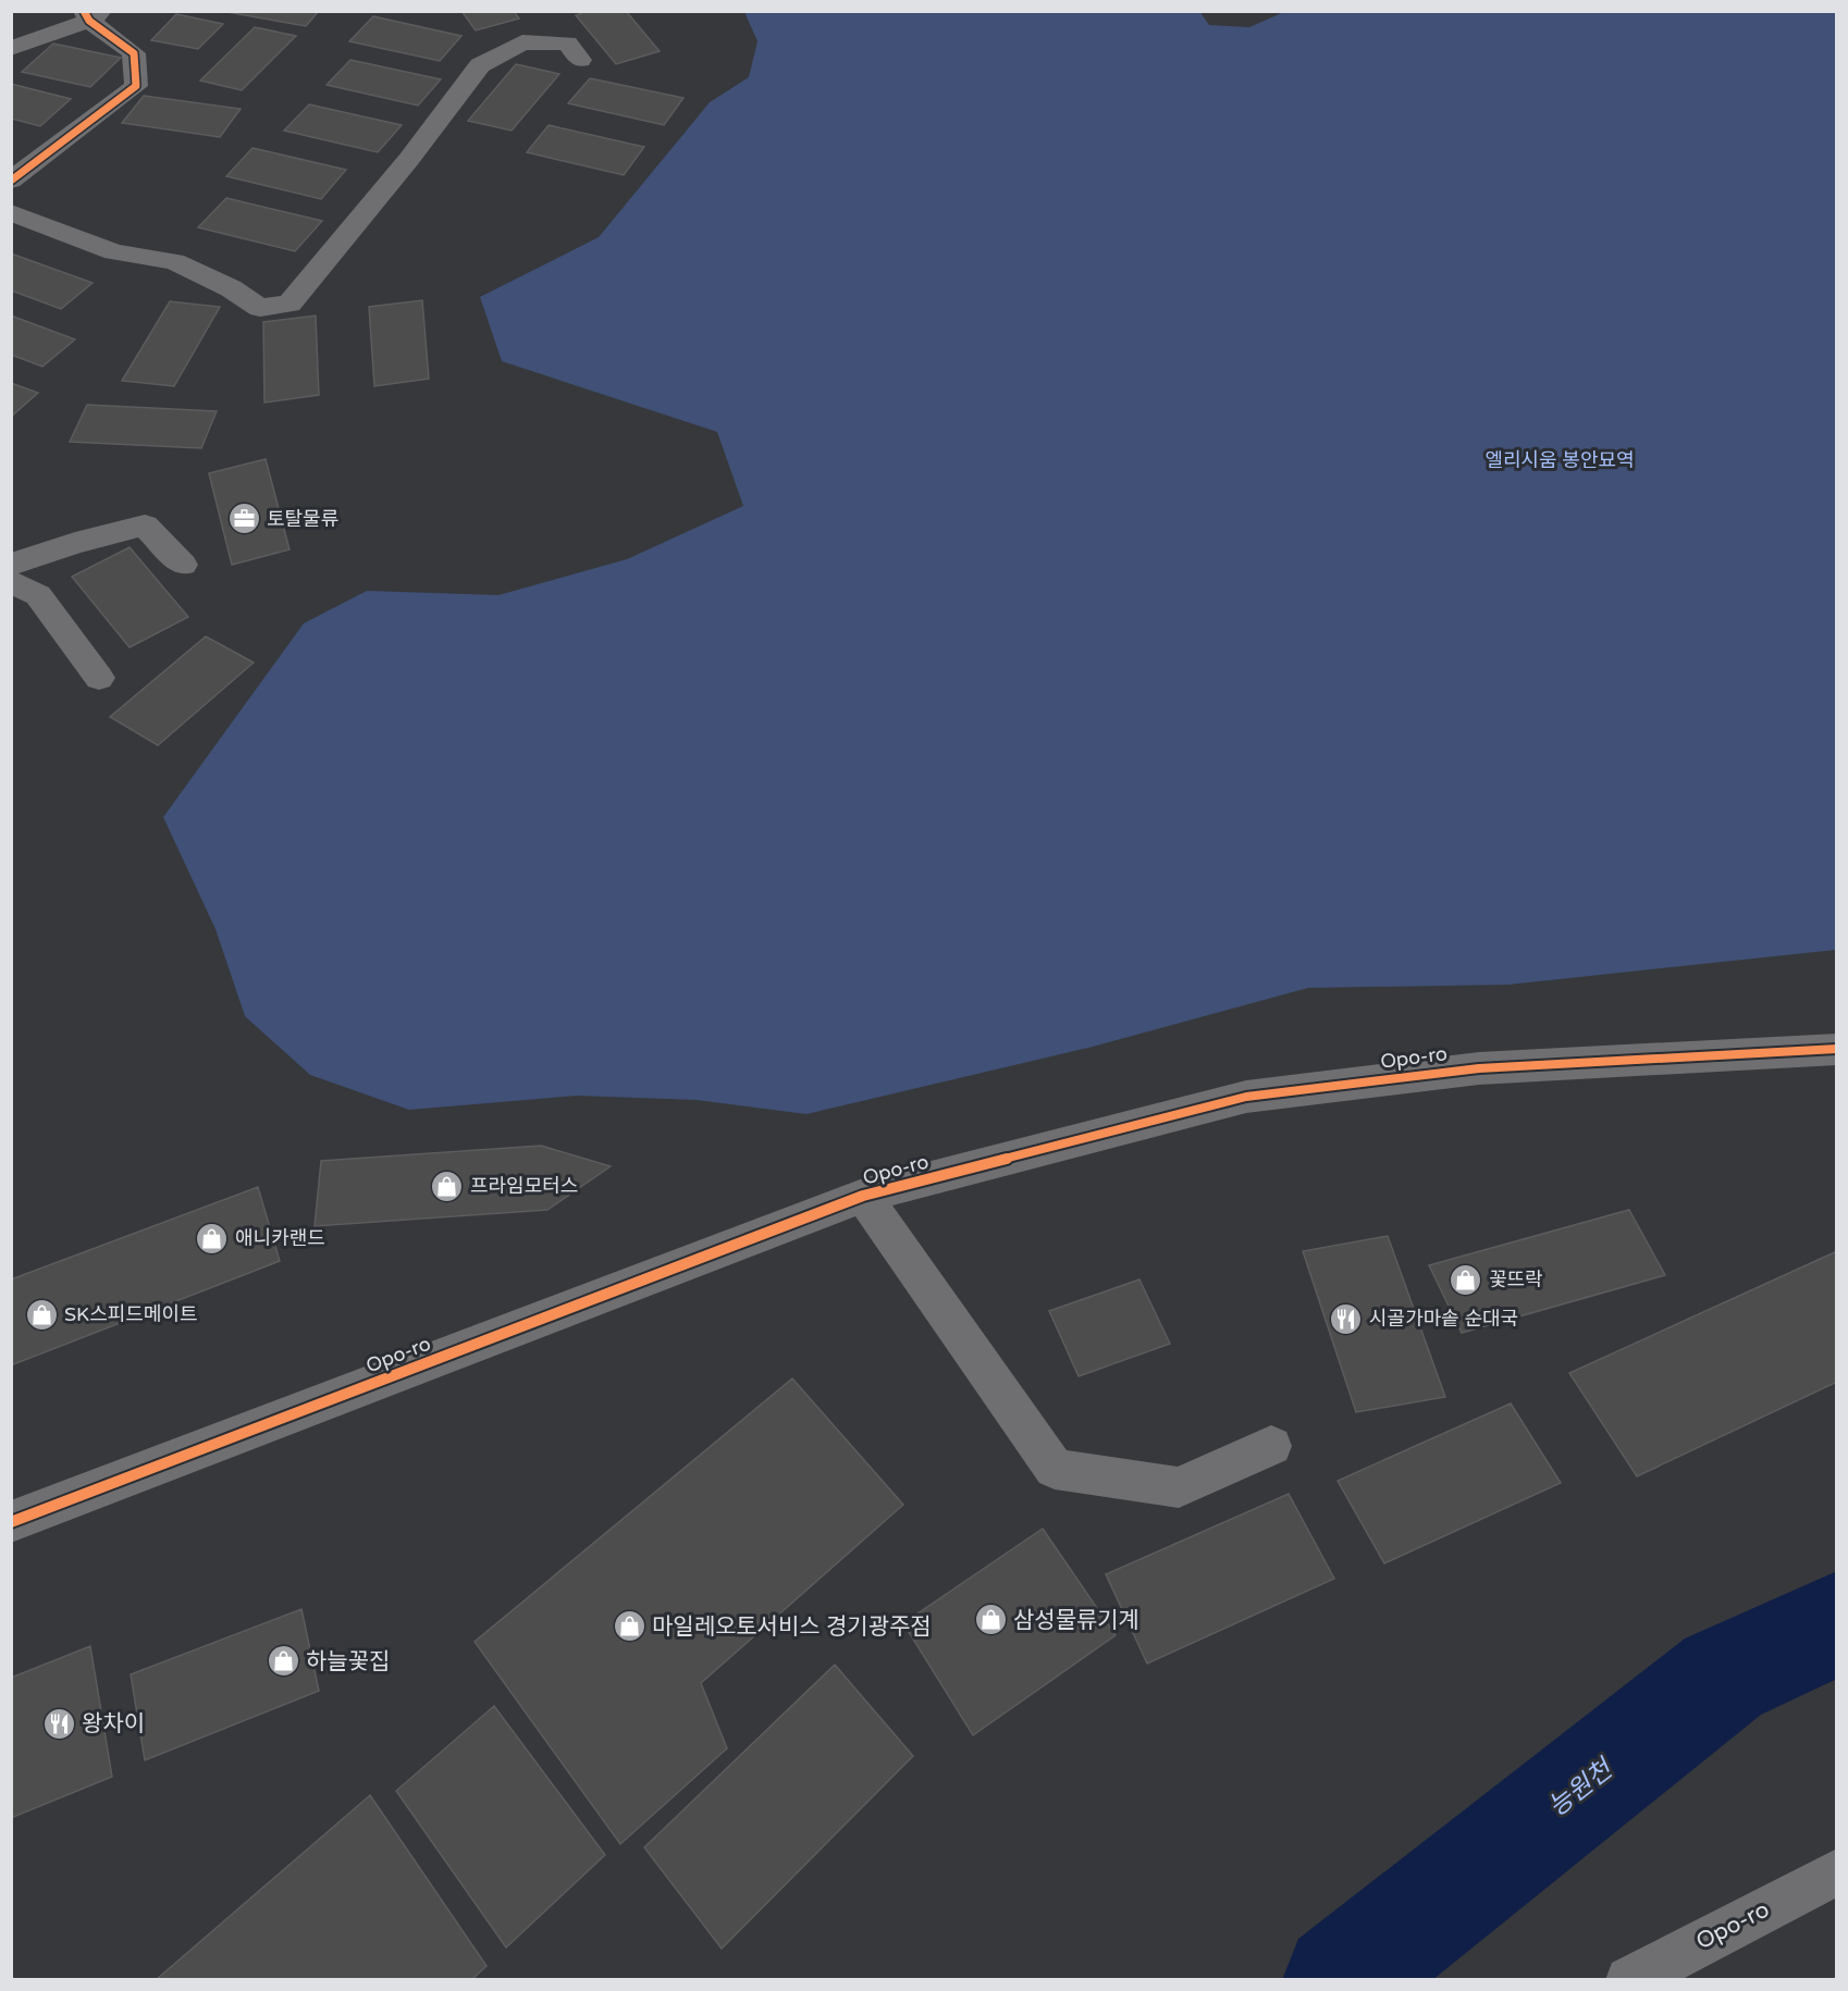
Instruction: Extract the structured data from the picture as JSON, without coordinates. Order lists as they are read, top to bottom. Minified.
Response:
{"streets":{"street":["Opo-ro"]},"water":["능원천"],"parks":["엘리시움 봉안묘역"],"places":{"office":["토탈물류"],"shop":["프라임모터스","애니카랜드","꽃뜨락","SK스피드메이트","삼성물류기계","마일레오토서비스 경기광주점","하늘꽃집"],"restaurant":["시골가마솥 순대국","왕차이"]}}
